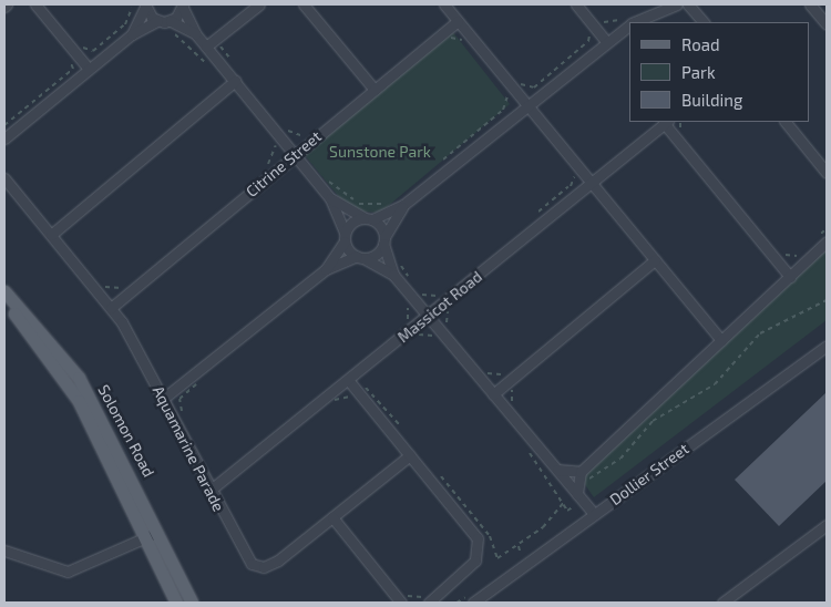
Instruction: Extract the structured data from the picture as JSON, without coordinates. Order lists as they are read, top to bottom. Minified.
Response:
{"streets":{"main road":["Solomon Road"],"street":["Citrine Street","Massicot Road","Aquamarine Parade","Dollier Street"]},"crossings":[["Citrine Street","Aquamarine Parade"],["Massicot Road","Aquamarine Parade"]],"parks":["Sunstone Park"],"legend":["Road","Park","Building"]}
